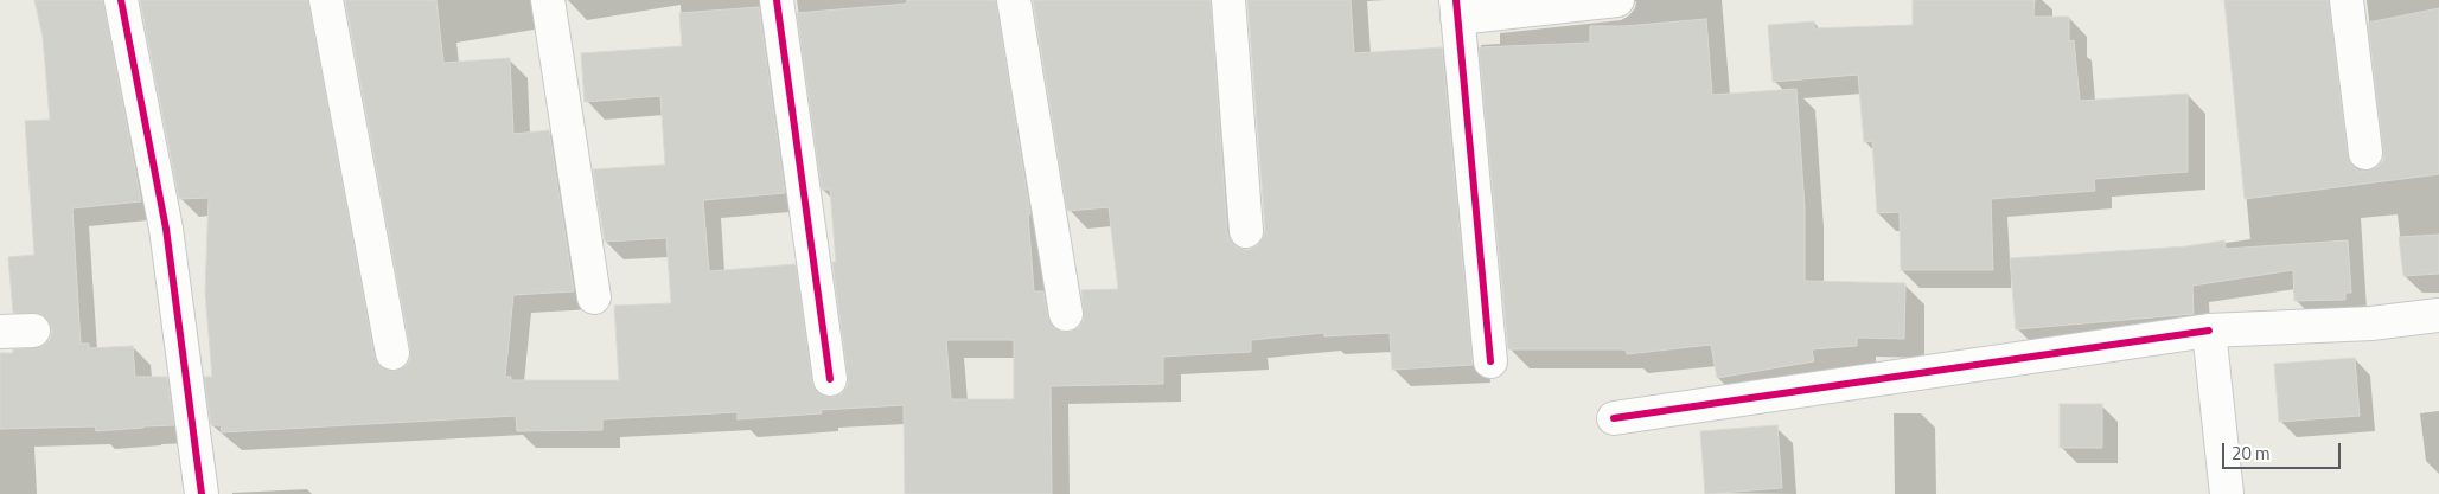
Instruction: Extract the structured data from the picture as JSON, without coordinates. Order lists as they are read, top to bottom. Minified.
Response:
{"scale_bar":"20 m"}
